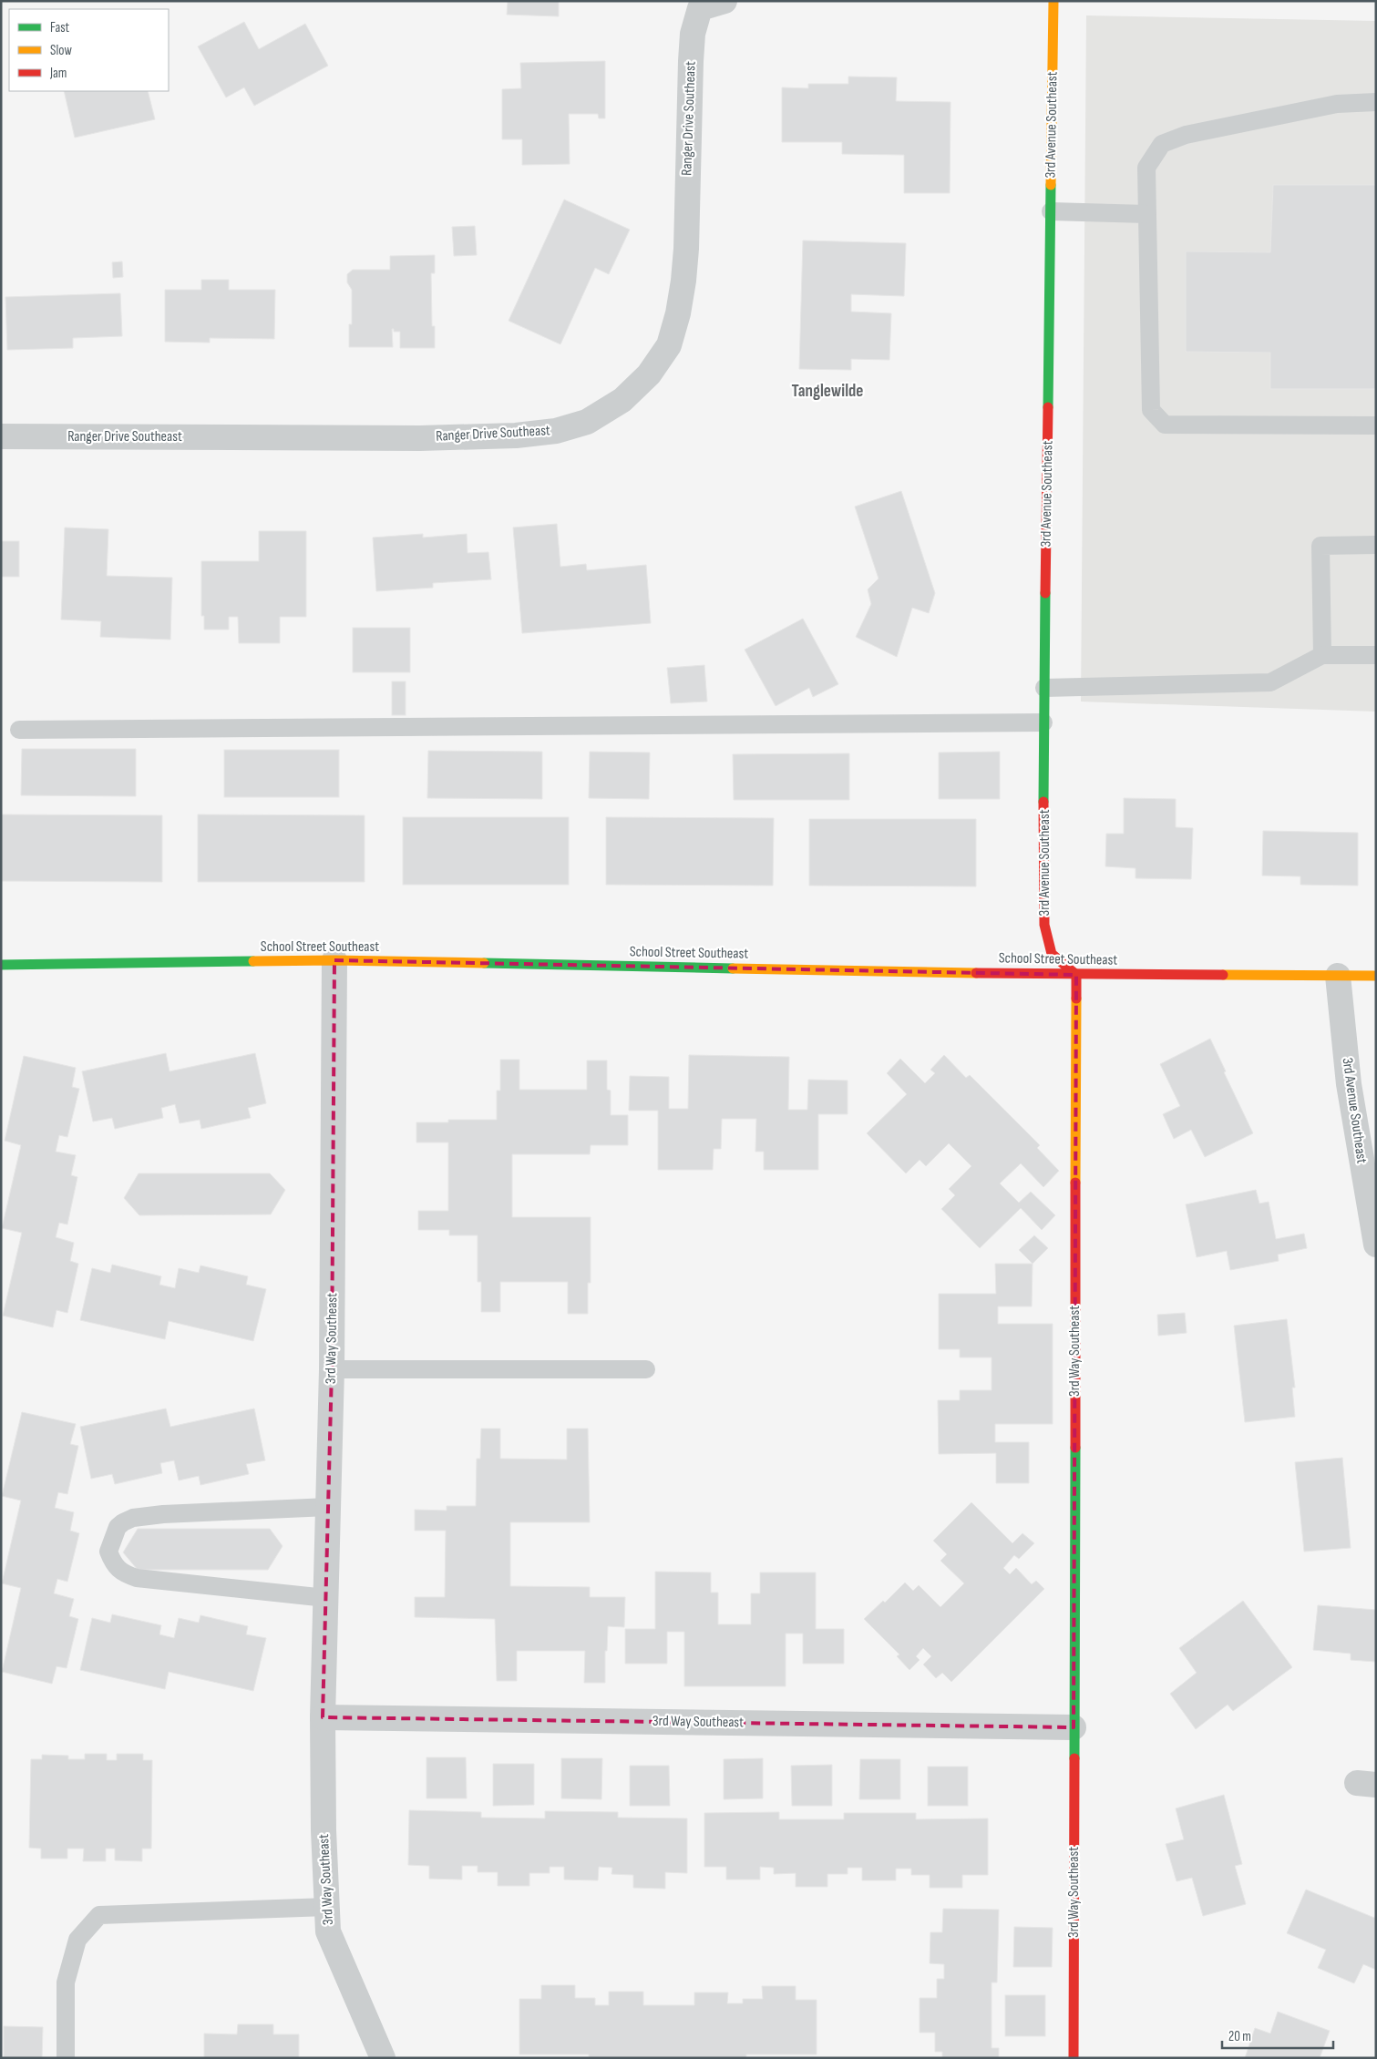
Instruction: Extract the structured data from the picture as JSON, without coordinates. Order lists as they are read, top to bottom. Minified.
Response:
{"streets":{"street":["Ranger Drive Southeast","3rd Avenue Southeast","School Street Southeast","3rd Way Southeast"]},"crossings":[["3rd Avenue Southeast","School Street Southeast"],["3rd Avenue Southeast","3rd Way Southeast"],["School Street Southeast","3rd Way Southeast"]],"districts":["Tanglewilde"],"legend":["Fast","Slow","Jam"],"scale_bar":"20 m"}
